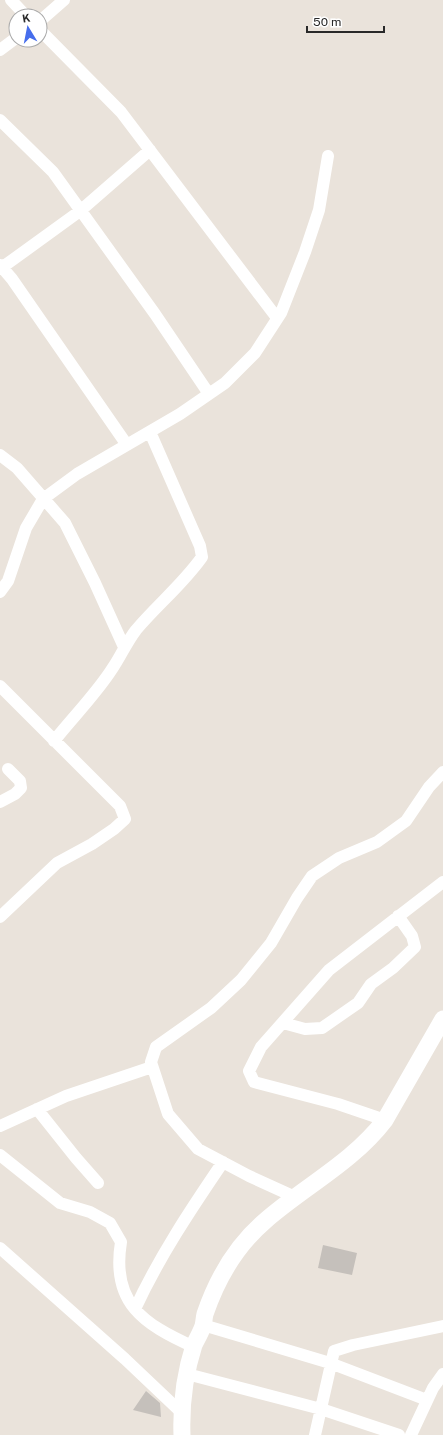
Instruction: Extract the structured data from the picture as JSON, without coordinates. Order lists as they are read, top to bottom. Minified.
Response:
{"scale_bar":"50 m","north":"top"}
